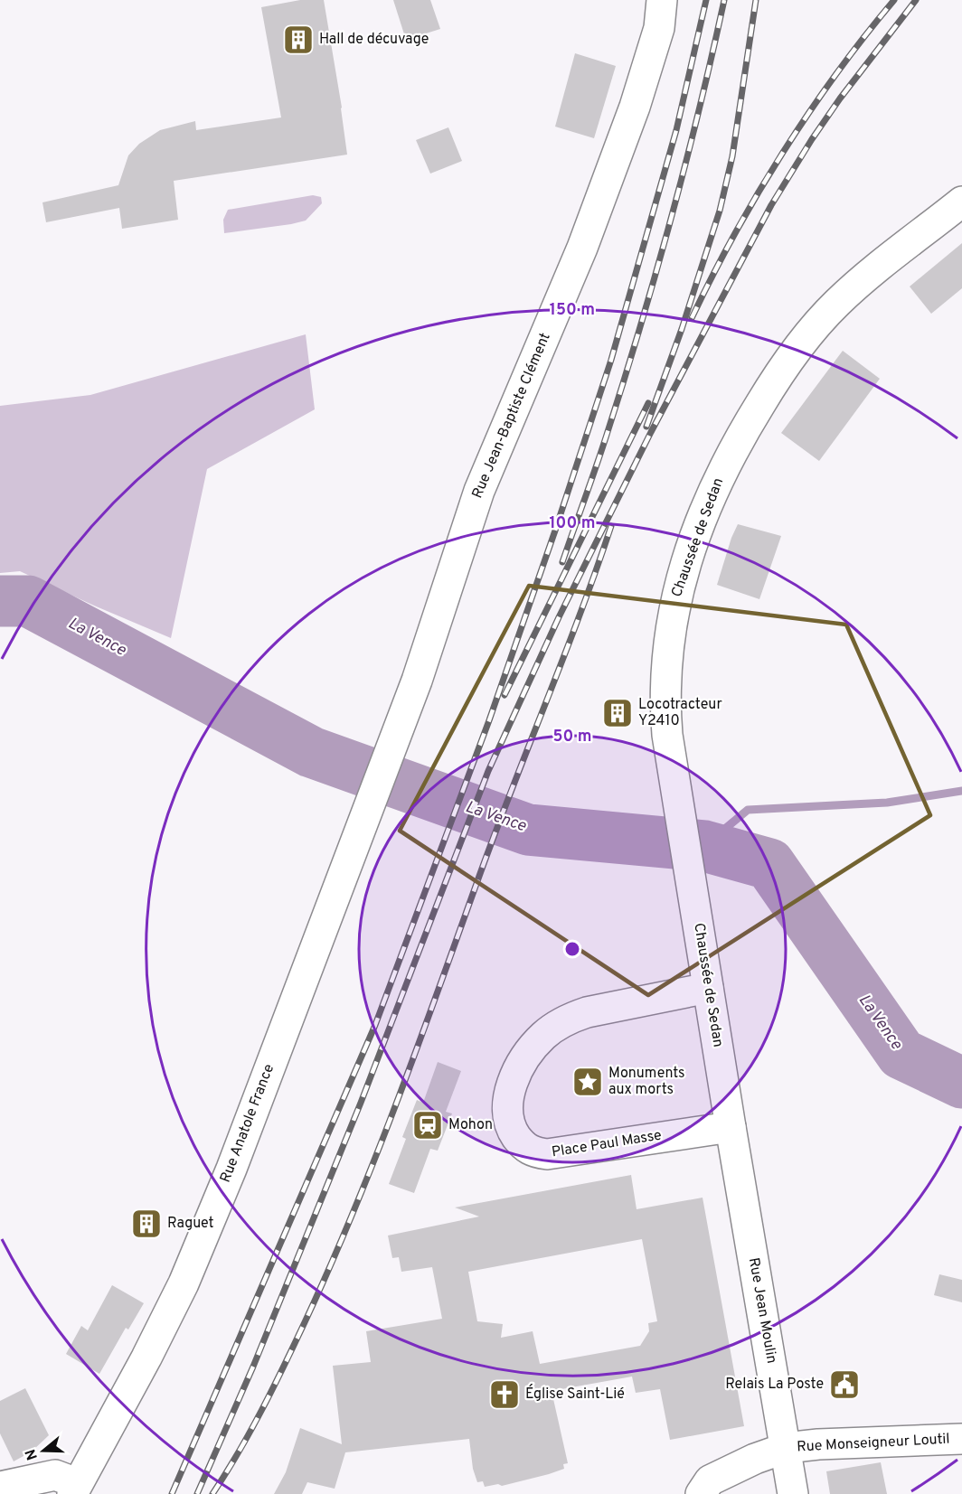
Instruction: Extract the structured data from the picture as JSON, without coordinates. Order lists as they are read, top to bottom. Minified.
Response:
{"streets":{"street":["Rue Jean-Baptiste Clément","Chaussée de Sedan","Rue Anatole France","Place Paul Masse","Rue Jean Moulin","Rue Monseigneur Loutil"]},"crossings":[["Rue Jean-Baptiste Clément","Rue Anatole France"],["Chaussée de Sedan","Place Paul Masse"],["Chaussée de Sedan","Rue Jean Moulin"],["Place Paul Masse","Rue Jean Moulin"],["Rue Jean Moulin","Rue Monseigneur Loutil"]],"water":["La Vence"],"places":{"building":["Hall de décuvage","Locotracteur Y2410","Raguet"],"place":["Monuments aux morts"],"station":["Mohon"],"public building":["Relais La Poste"],"church":["Église Saint-Lié"]},"north":"left","rings":["150 m","100 m","50 m"]}
